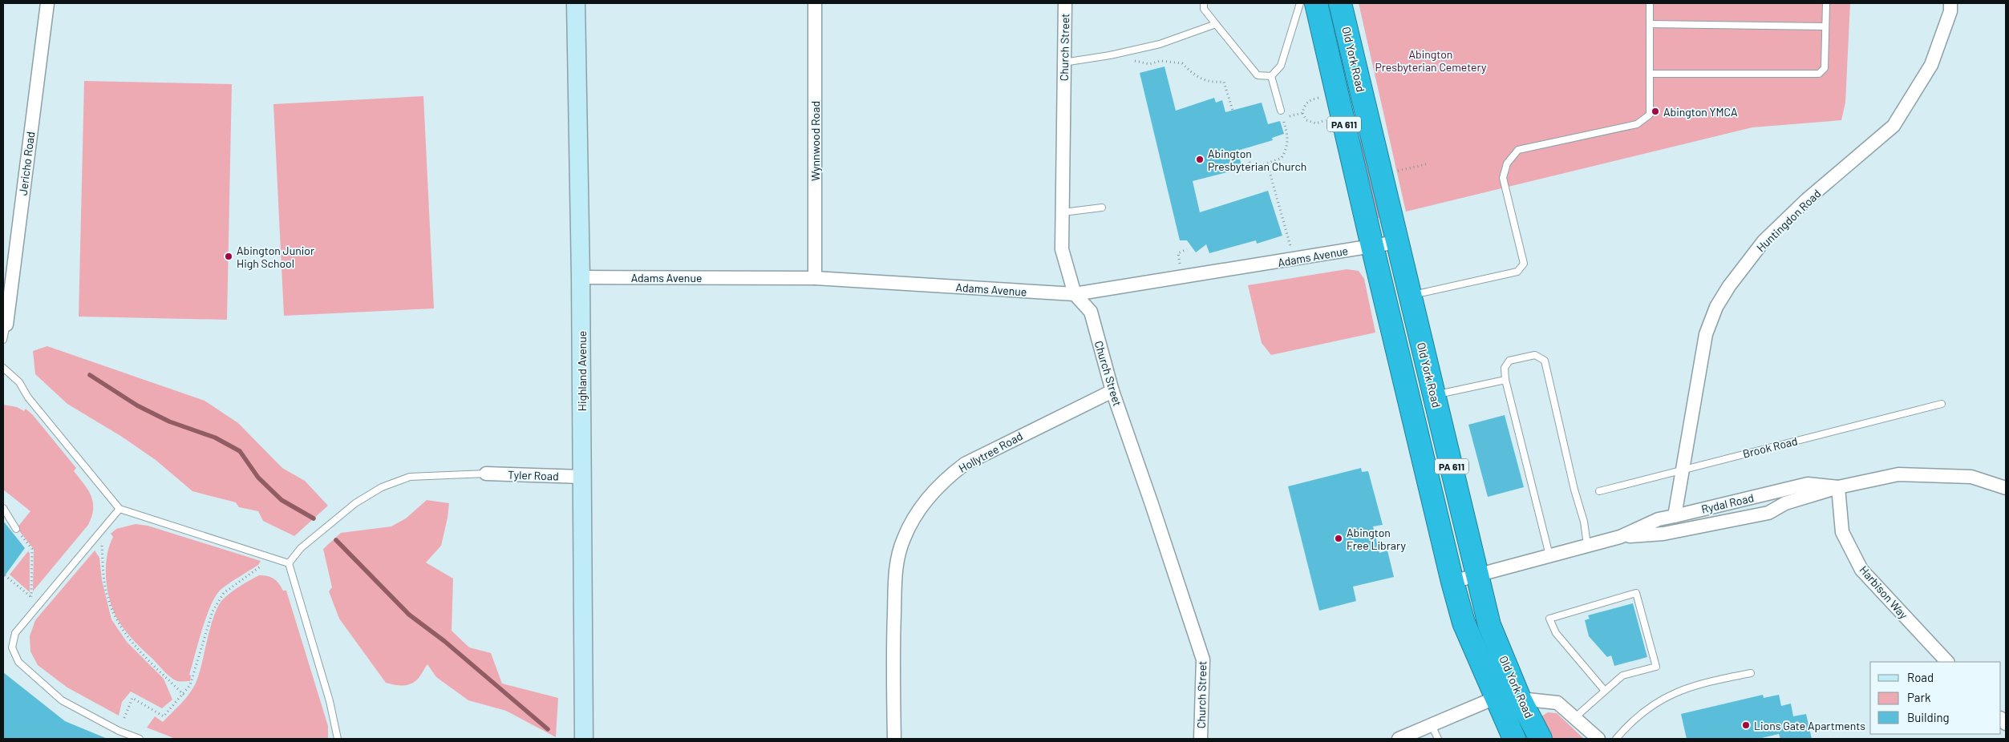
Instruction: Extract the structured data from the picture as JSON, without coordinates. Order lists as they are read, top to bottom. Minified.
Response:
{"streets":{"highway":["Old York Road","PA 611"],"street":["Church Street","Wynnwood Road","Jericho Road","Huntingdon Road","Adams Avenue","Highland Avenue","Hollytree Road","Tyler Road","Rydal Road","Harbison Way"],"lane":["Brook Road"]},"crossings":[["Church Street","Adams Avenue"],["Church Street","Hollytree Road"],["Old York Road","Adams Avenue"],["Old York Road","Rydal Road"],["PA 611","Adams Avenue"],["PA 611","Rydal Road"],["Wynnwood Road","Adams Avenue"],["Huntingdon Road","Brook Road"],["Huntingdon Road","Rydal Road"],["Adams Avenue","Highland Avenue"],["Highland Avenue","Tyler Road"],["Rydal Road","Harbison Way"]],"parks":["Abington Presbyterian Cemetery"],"places":["Abington YMCA","Abington Presbyterian Church","Abington Junior High School","Abington Free Library","Lions Gate Apartments"],"legend":["Road","Park","Building"]}
